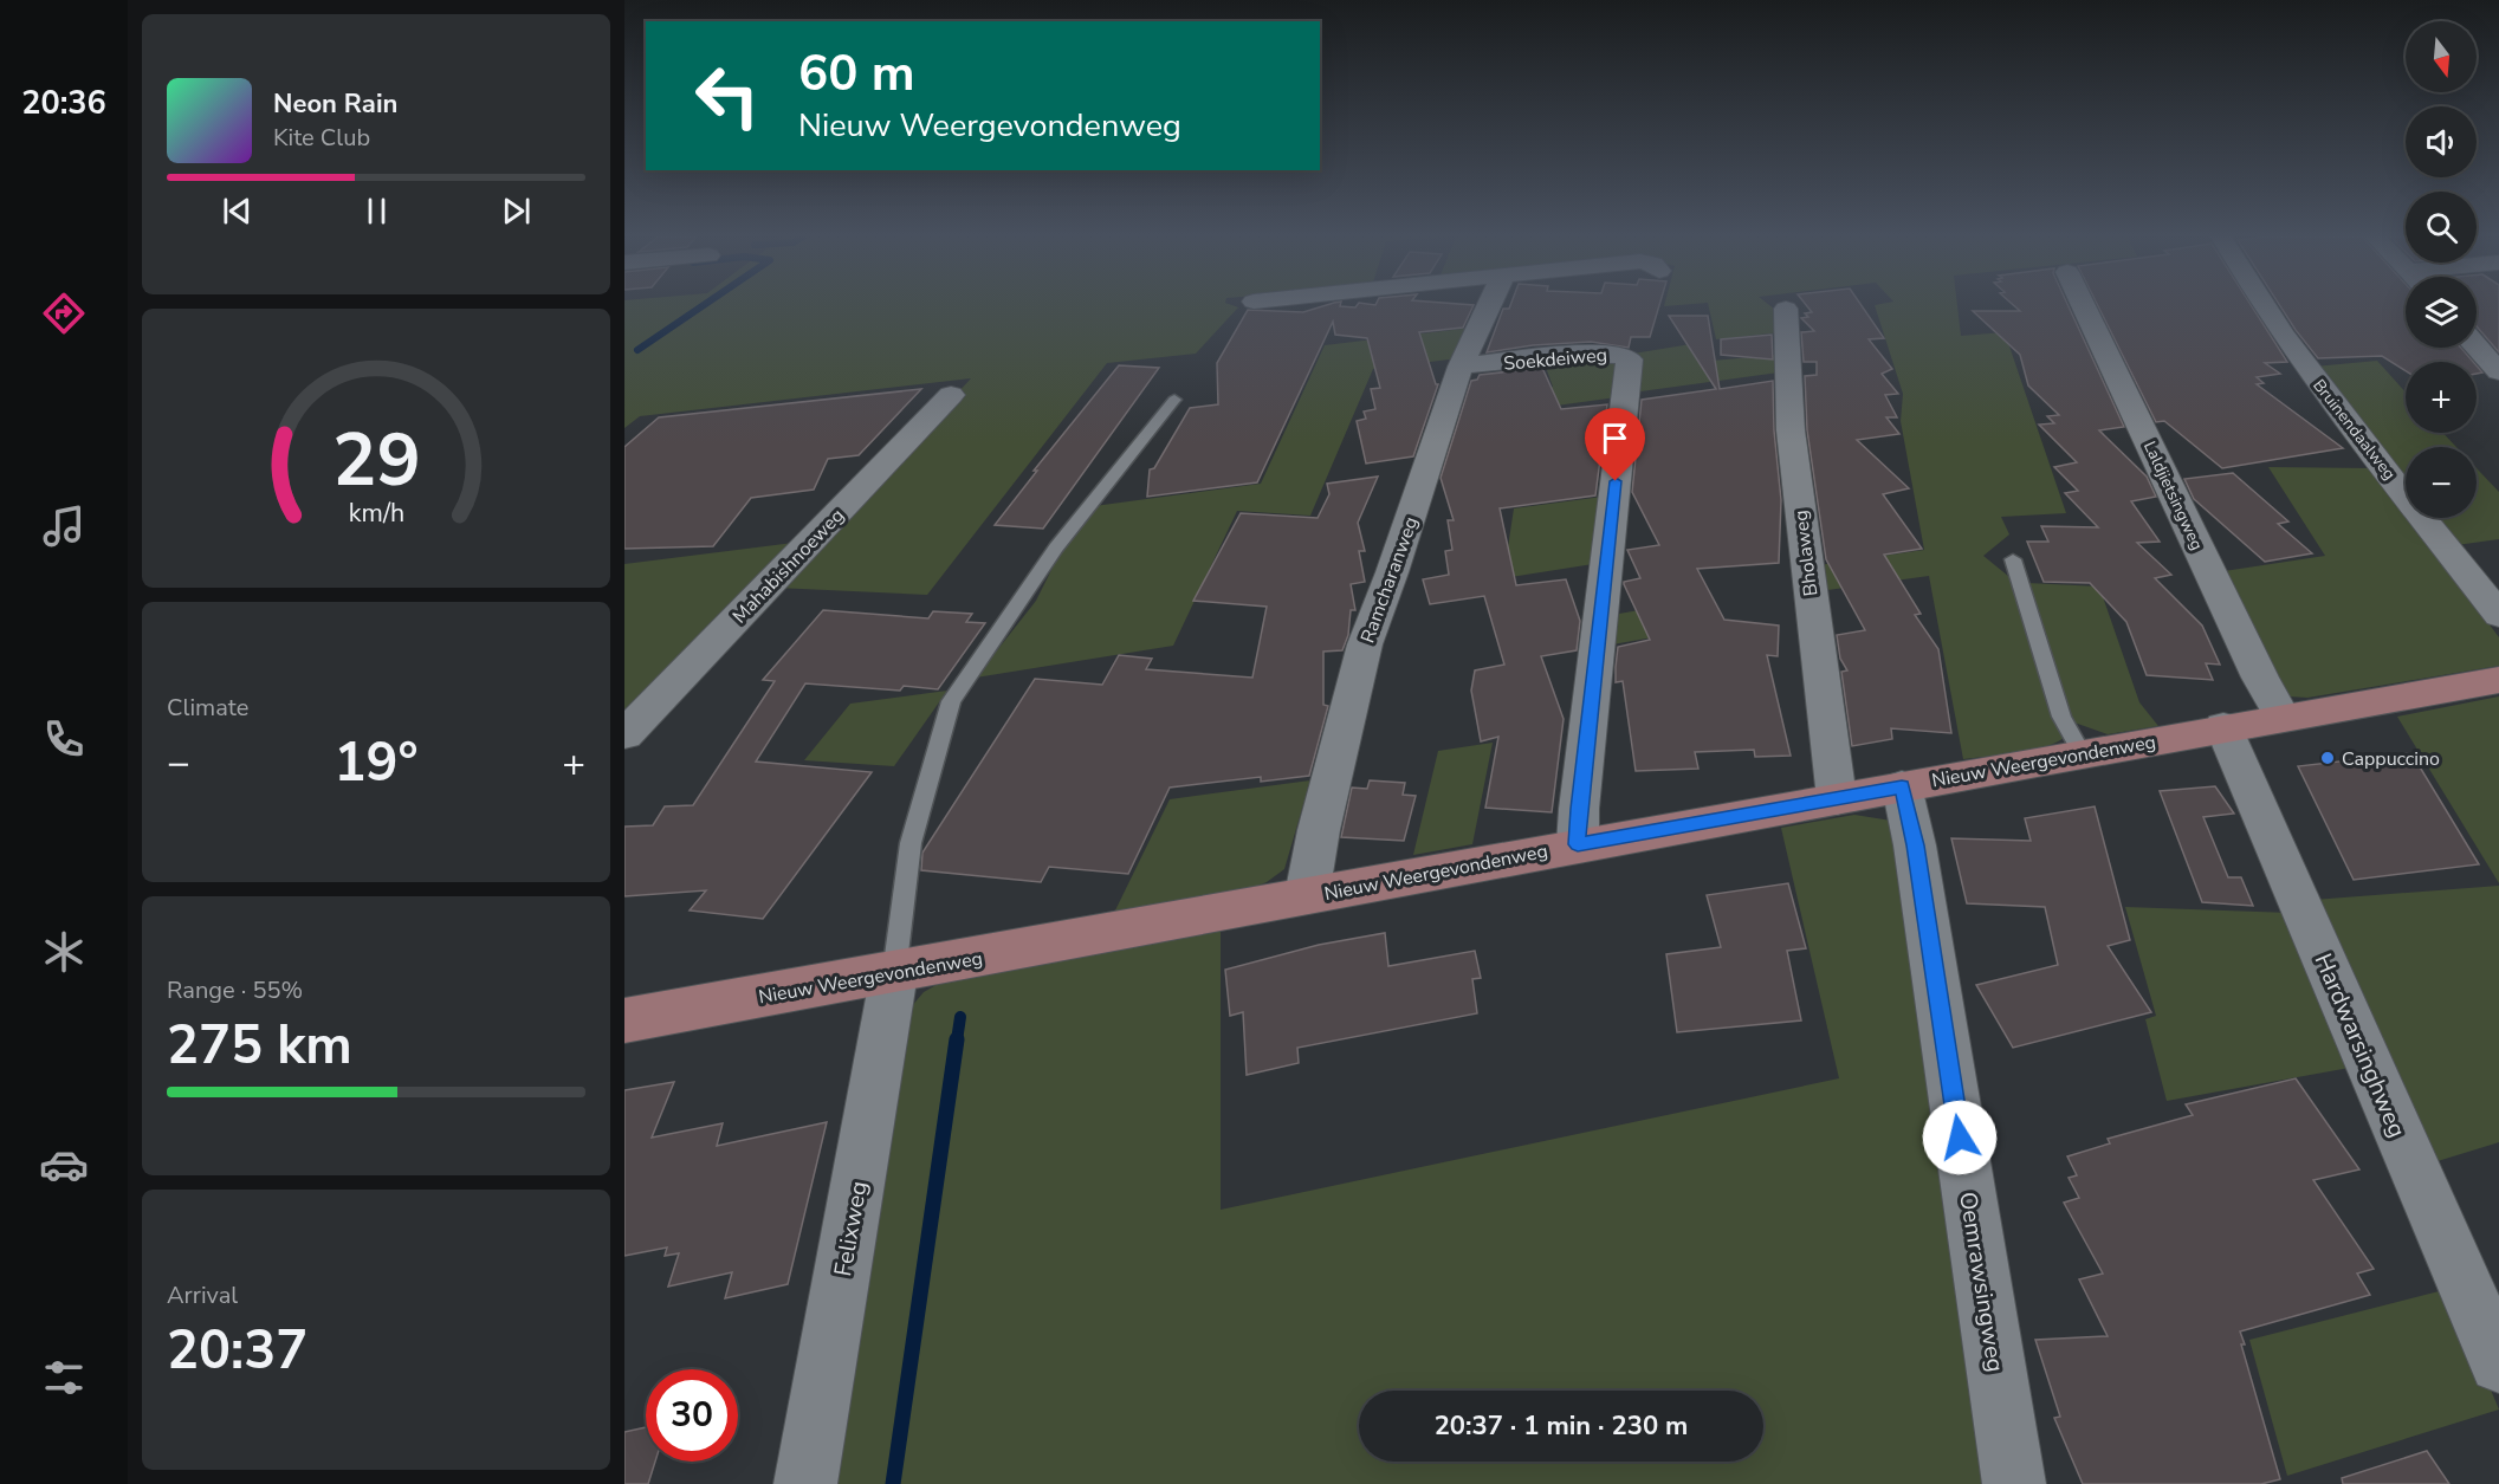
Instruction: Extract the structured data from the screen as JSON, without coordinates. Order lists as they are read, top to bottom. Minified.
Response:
{"streets":{"street":["Soekdeiweg","Bruinendaalweg","Laldjietsingweg","Bholaweg","Mahabishnoeweg","Ramcharanweg","Nieuw Weergevondenweg","Hardwarsinghweg","Felixweg","Oemrawsingweg"]},"crossings":[["Soekdeiweg","Ramcharanweg"],["Soekdeiweg","Nieuw Weergevondenweg"],["Laldjietsingweg","Nieuw Weergevondenweg"],["Bholaweg","Nieuw Weergevondenweg"],["Ramcharanweg","Nieuw Weergevondenweg"],["Nieuw Weergevondenweg","Hardwarsinghweg"],["Nieuw Weergevondenweg","Felixweg"],["Nieuw Weergevondenweg","Oemrawsingweg"]],"places":["Cappuccino"],"north":"bottom","page":{"tabs":"20:36","map_buttons":["+","−"],"turn":["60 m","Nieuw Weergevondenweg"],"song":["Neon Rain","Kite Club"],"tile":["Climate",["Range · 55%","275 km"],["Arrival","20:37"]],"heat":["−","19°","+"],"limit":"30","trip":"20:37 · 1 min · 230 m","gauge":["29","km/h"]}}
